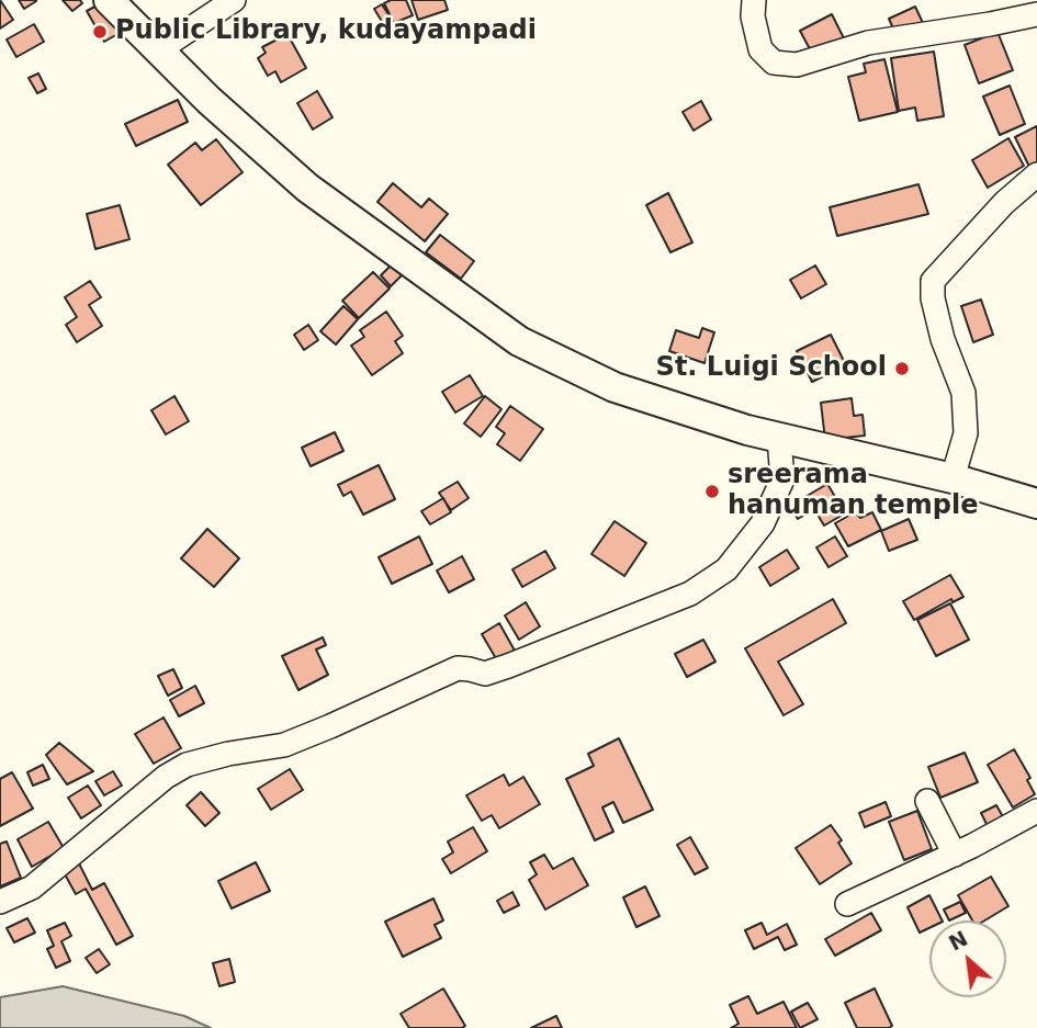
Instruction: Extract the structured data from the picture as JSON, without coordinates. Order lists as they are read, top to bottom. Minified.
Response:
{"places":["Public Library, kudayampadi","St. Luigi School","sreerama hanuman temple"],"north":"top left"}
